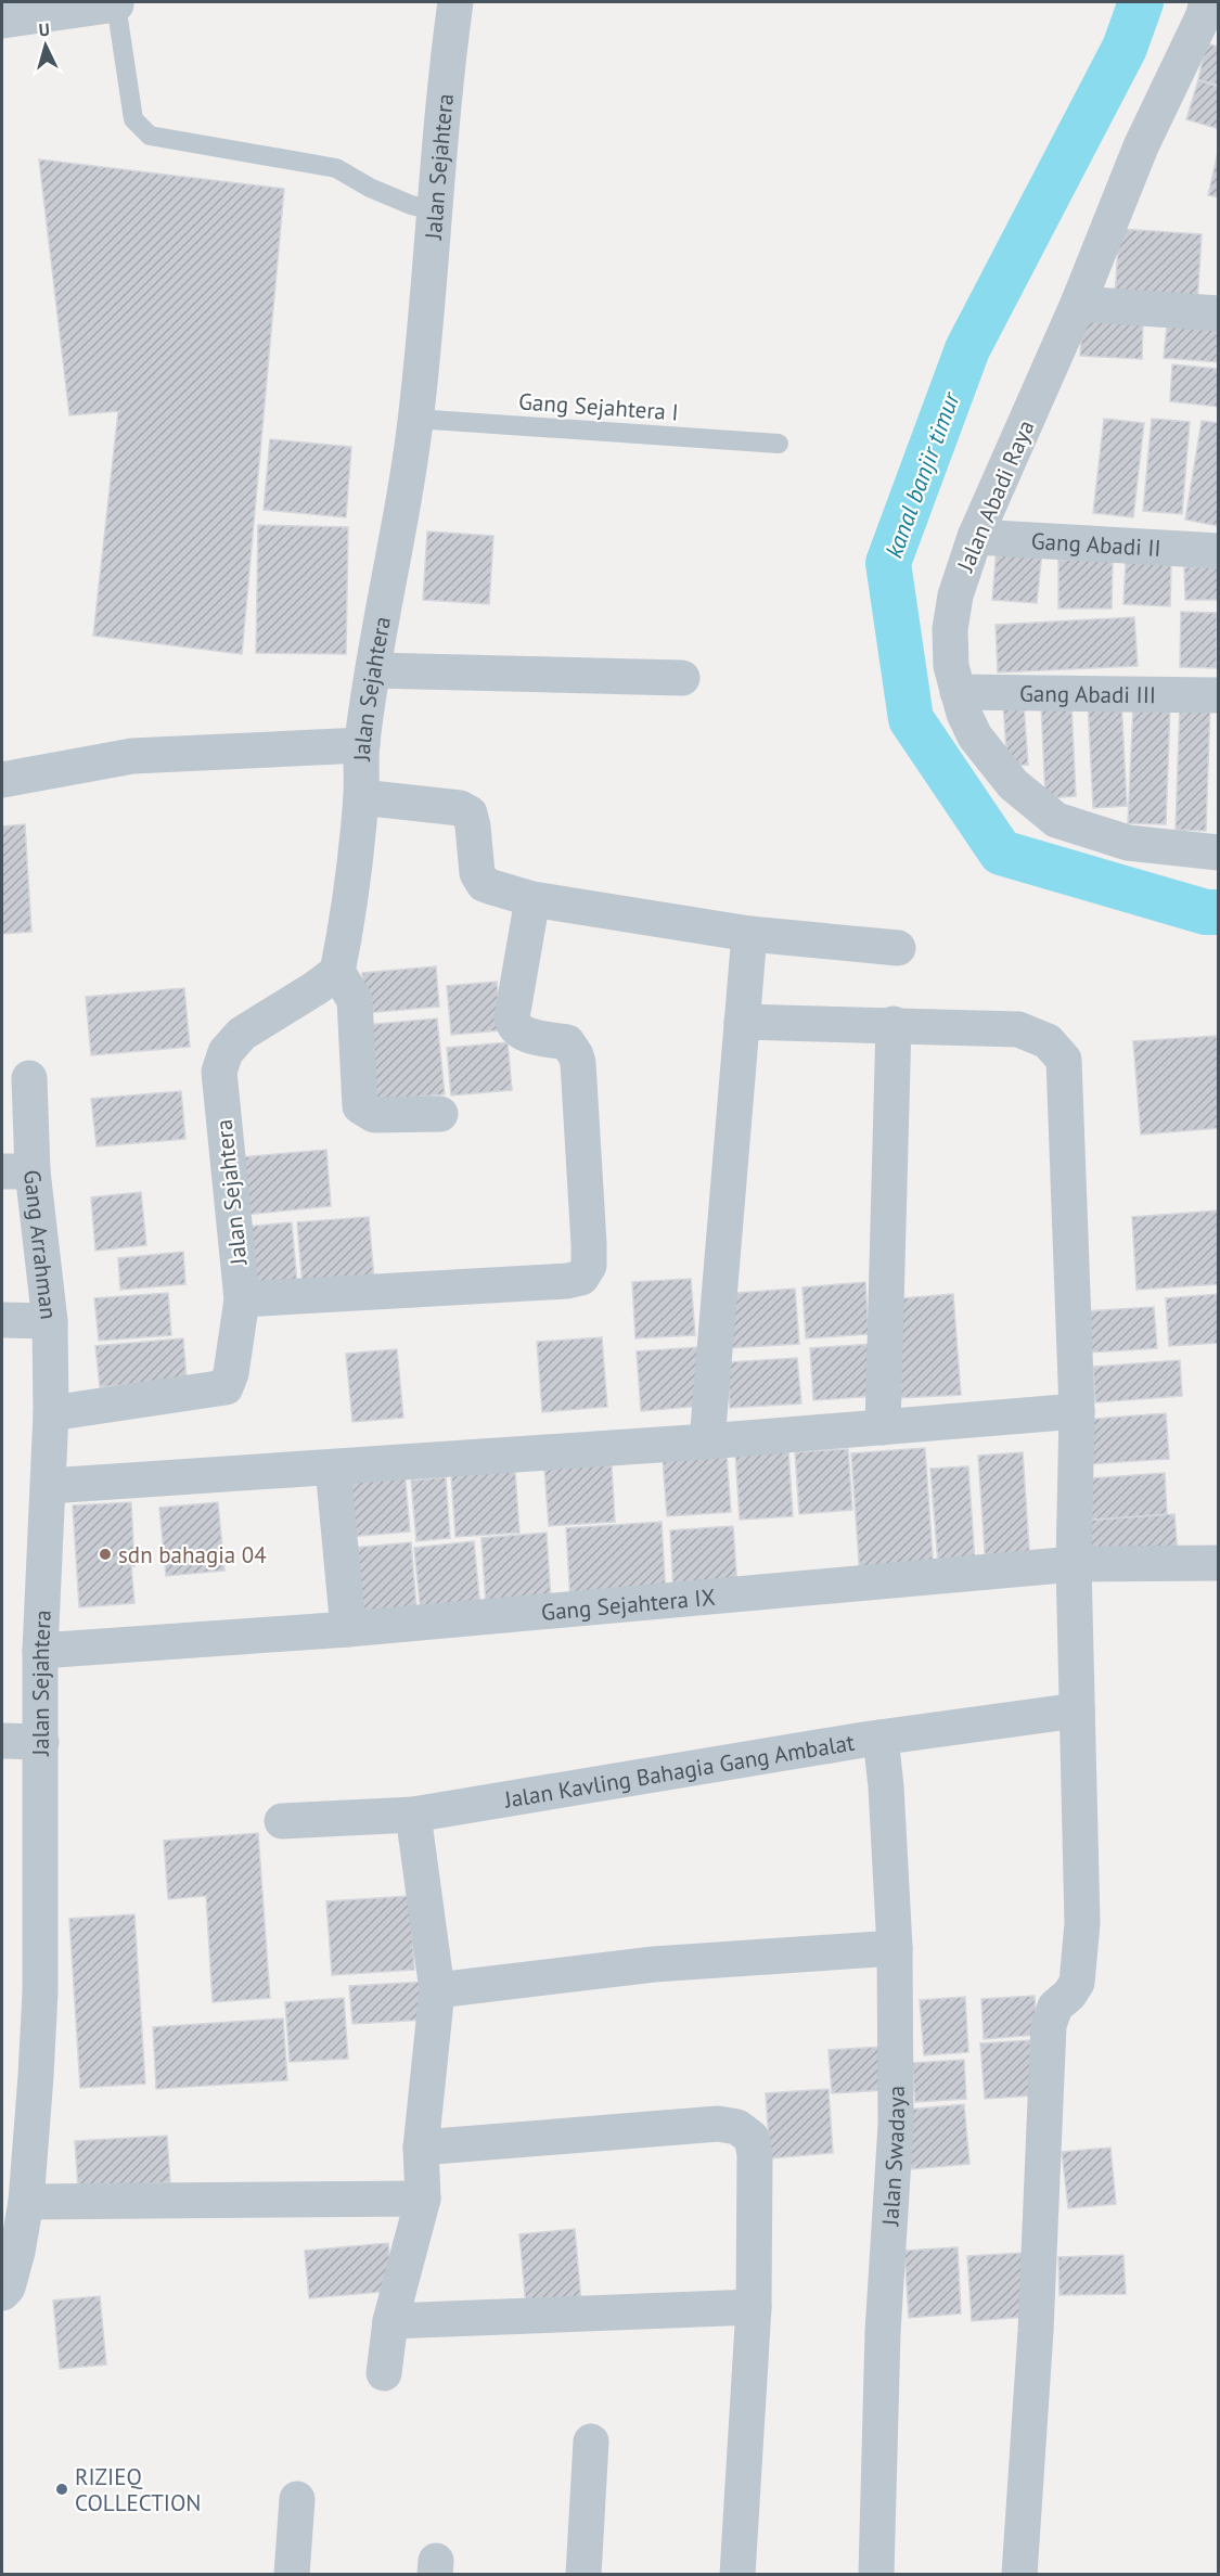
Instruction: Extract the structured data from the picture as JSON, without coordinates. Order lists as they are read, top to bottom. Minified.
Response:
{"streets":{"street":["Jalan Sejahtera","Jalan Abadi Raya","Gang Abadi II","Gang Abadi III","Gang Arrahman","Gang Sejahtera IX","Jalan Kavling Bahagia Gang Ambalat","Jalan Swadaya"],"lane":["Gang Sejahtera I"]},"crossings":[["Jalan Sejahtera","Gang Sejahtera I"],["Jalan Sejahtera","Gang Arrahman"],["Jalan Sejahtera","Gang Sejahtera IX"],["Jalan Abadi Raya","Gang Abadi II"],["Jalan Abadi Raya","Gang Abadi III"],["Jalan Kavling Bahagia Gang Ambalat","Jalan Swadaya"]],"water":["kanal banjir timur"],"places":["sdn bahagia 04","RIZIEQ COLLECTION"],"north":"top"}
